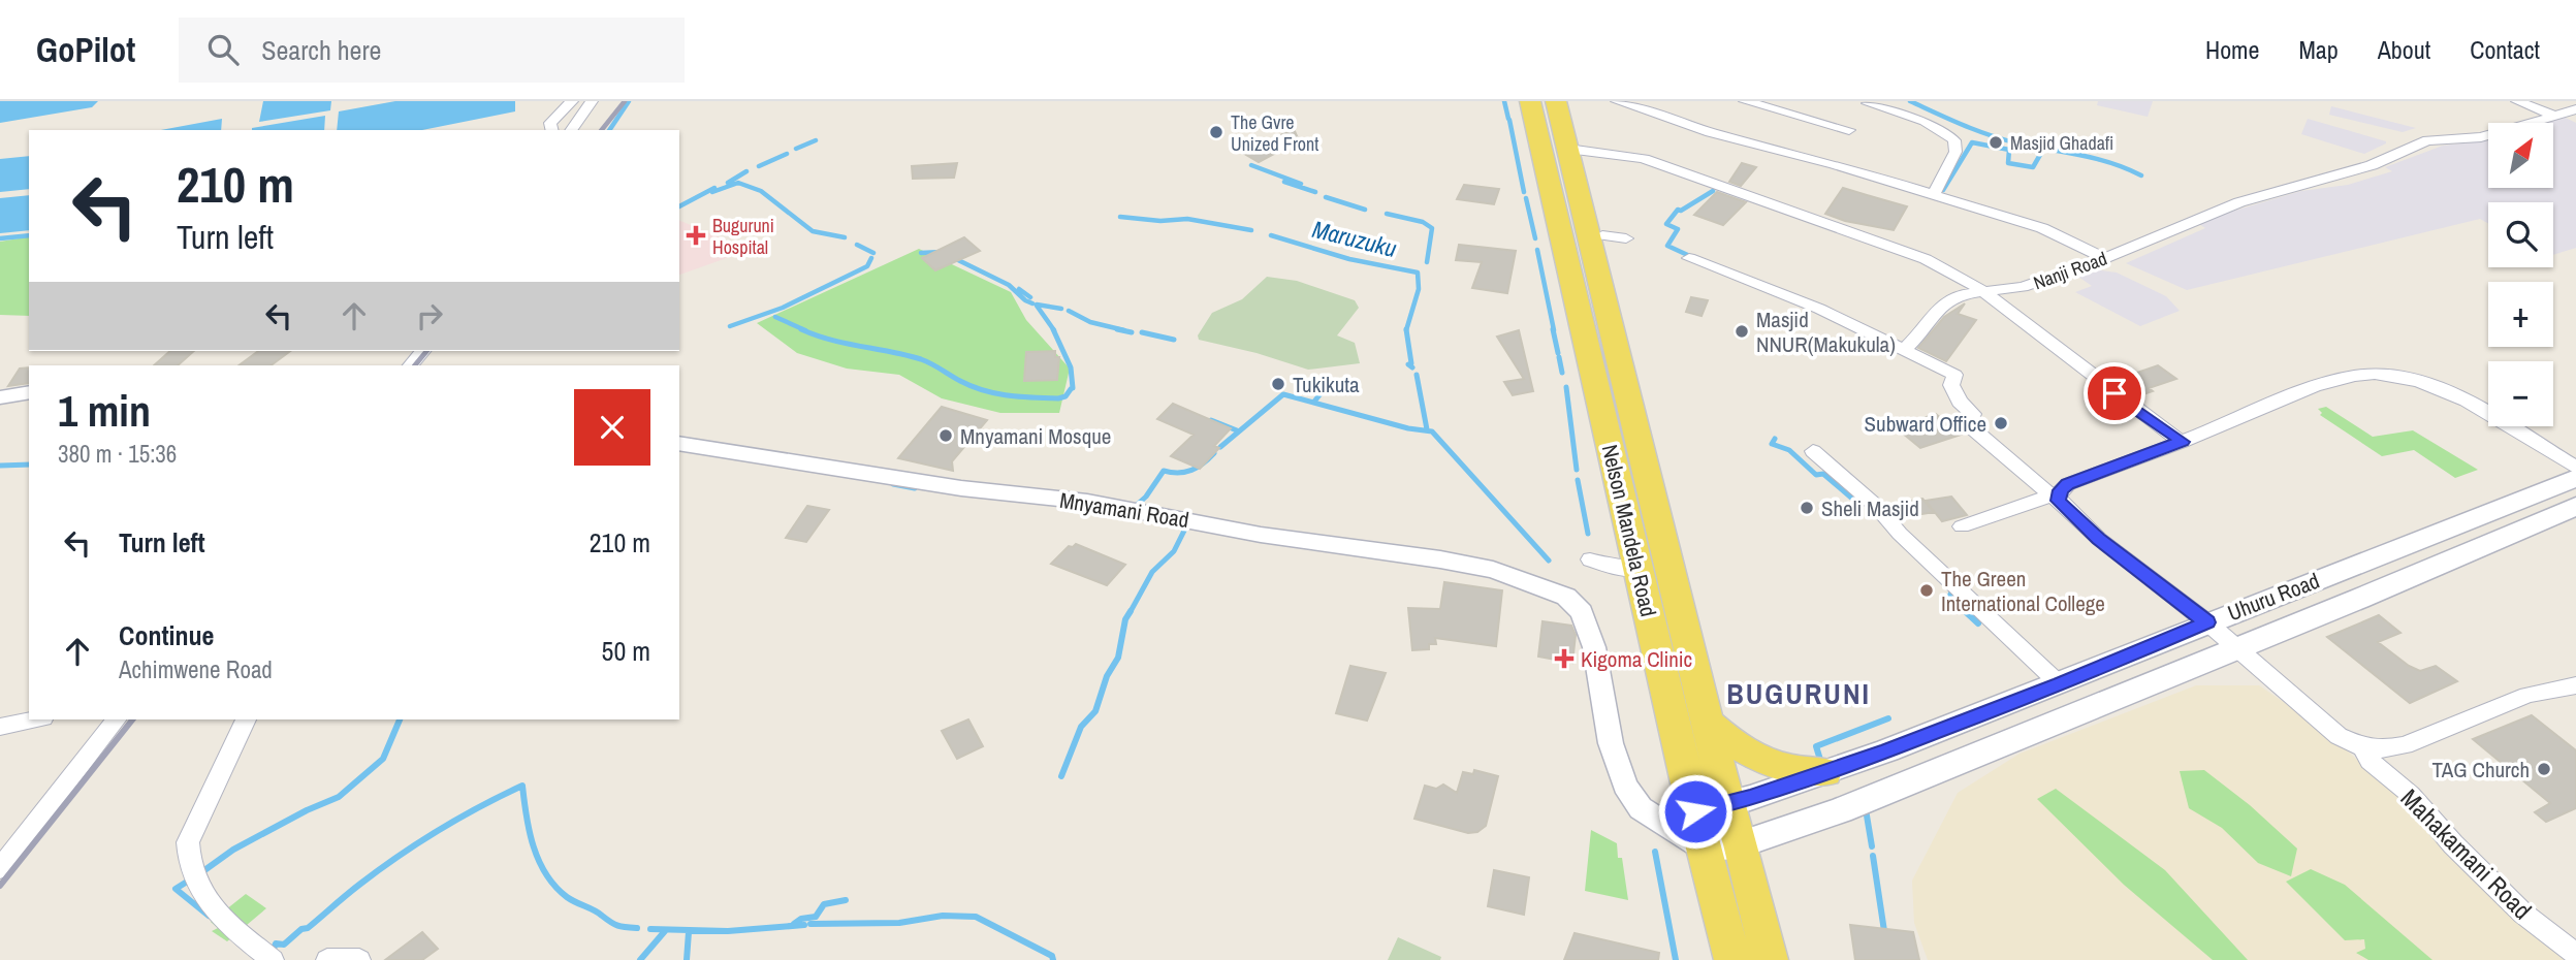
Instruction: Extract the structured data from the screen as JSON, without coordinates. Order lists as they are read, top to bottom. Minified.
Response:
{"streets":{"main road":["Nelson Mandela Road","Uhuru Road"],"street":["Nanji Road","Mnyamani Road","Mahakamani Road"]},"crossings":[["Nanji Road","Mahakamani Road"],["Mnyamani Road","Nelson Mandela Road"],["Mnyamani Road","Uhuru Road"],["Nelson Mandela Road","Uhuru Road"],["Uhuru Road","Mahakamani Road"]],"districts":["BUGURUNI"],"water":["Maruzuku"],"places":{"other":["The Gvre Unized Front","Masjid Ghadafi","Masjid NNUR(Makukula)","Tukikuta","Subward Office","Mnyamani Mosque","Sheli Masjid","The Green International College","TAG Church"],"health":["Buguruni Hospital","Kigoma Clinic"]},"north":"top right","page":{"header":"GoPilot","search":"Search here","nav":["Home","Map","About","Contact"],"map_buttons":["+","−"],"turn":["210 m","Turn left"],"heading":["1 min","380 m · 15:36"],"list":[{"name":"Turn left","value":"210 m"},{"name":"Continue","note":"Achimwene Road","value":"50 m"}]}}
